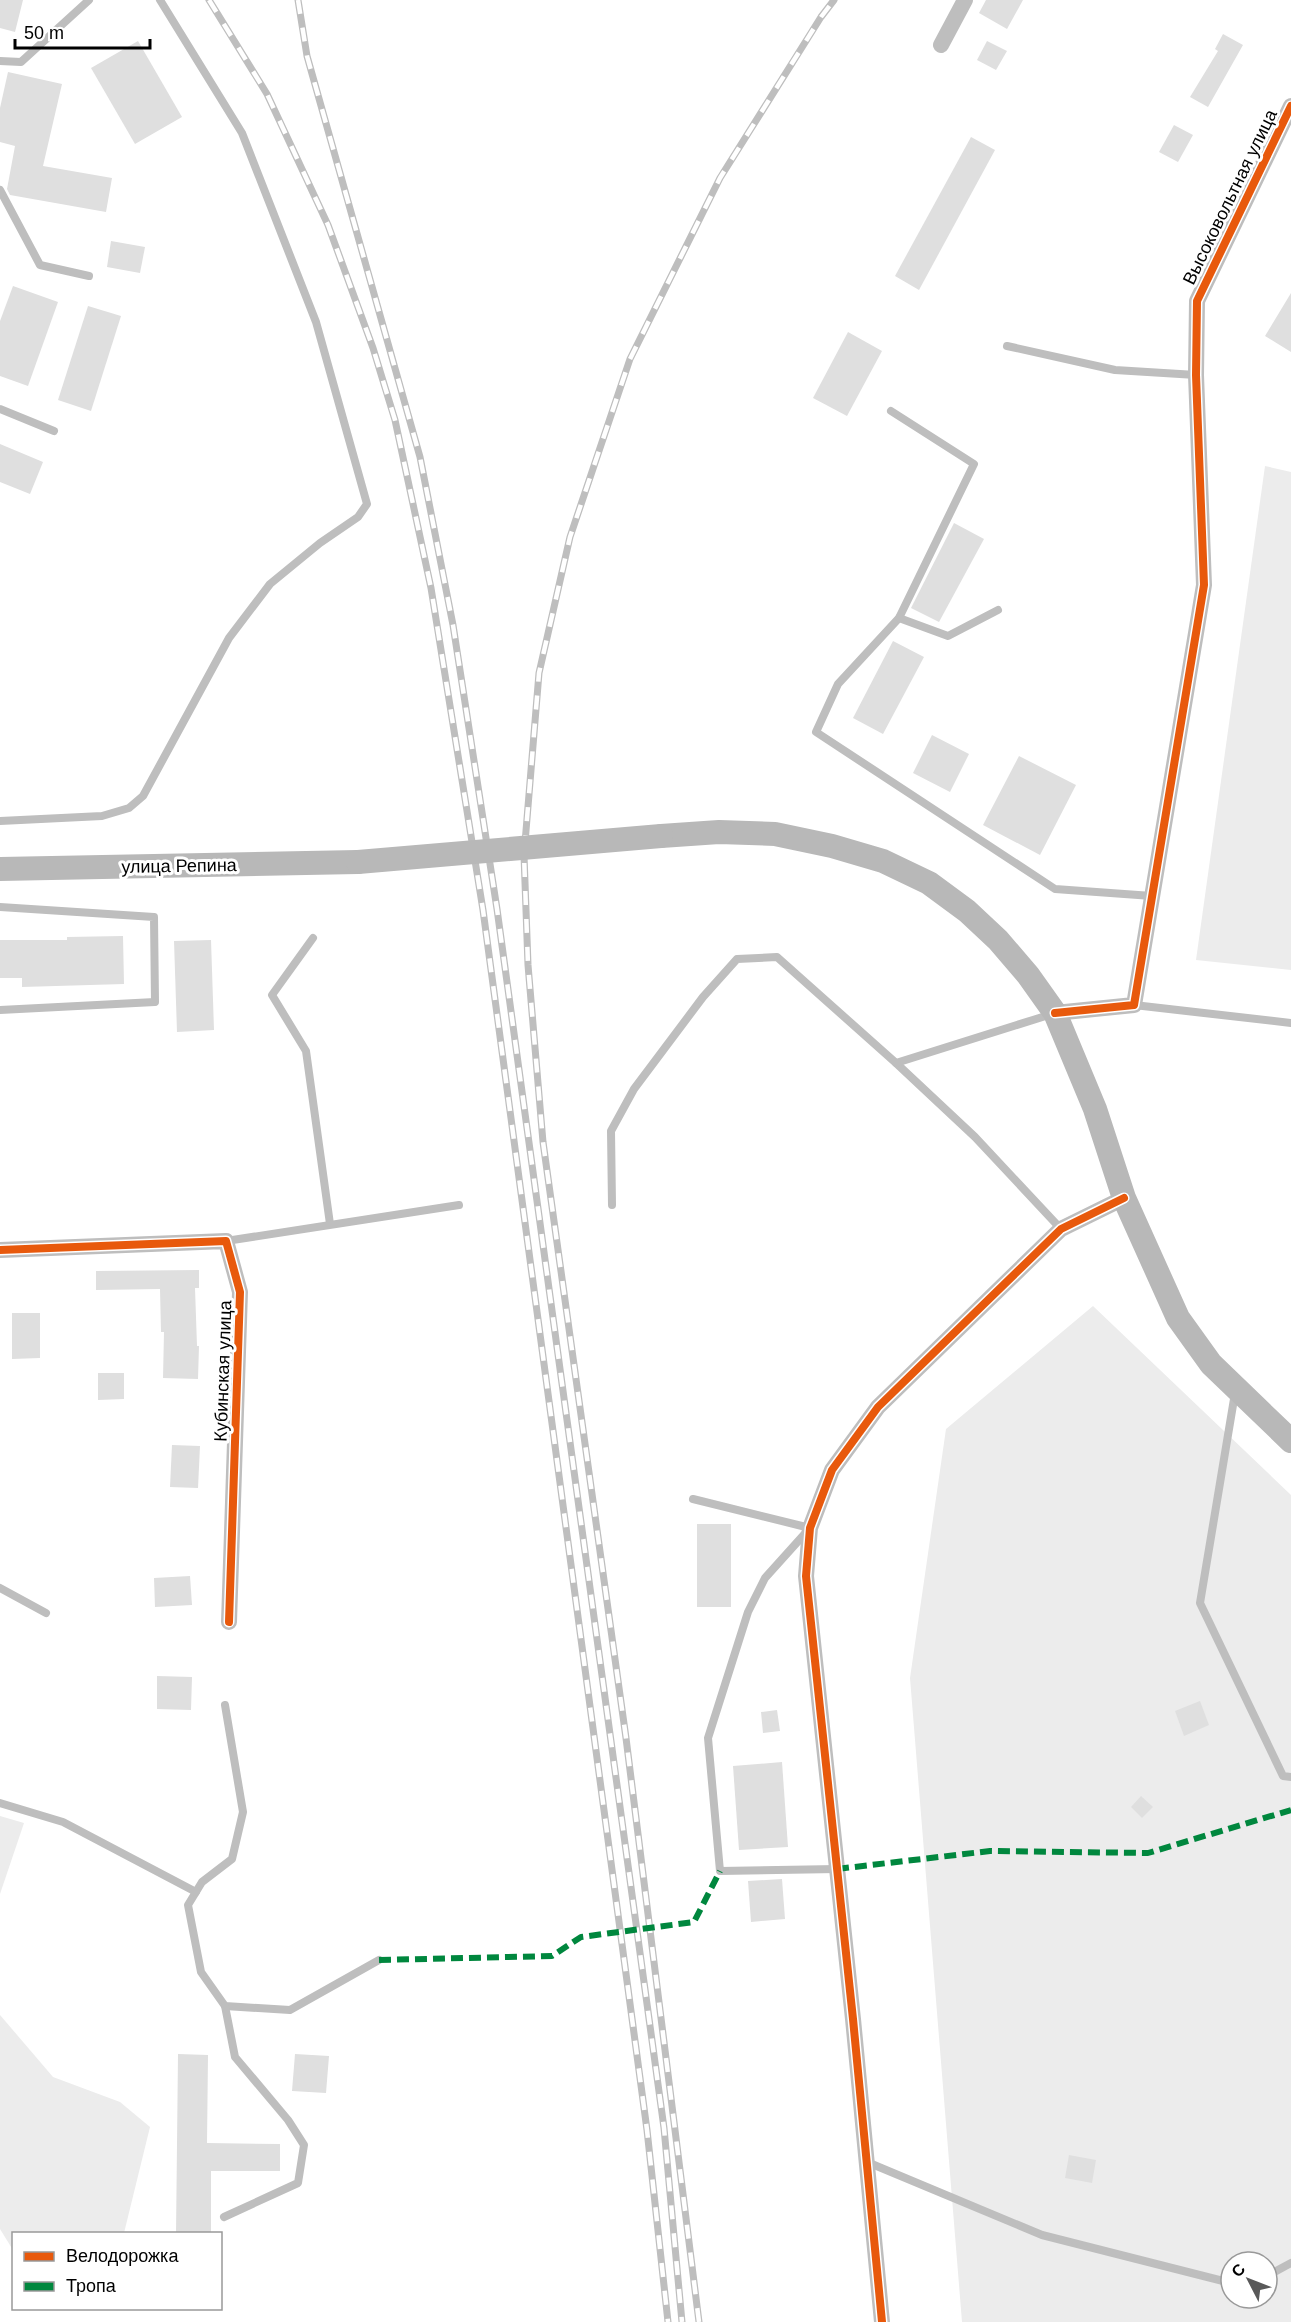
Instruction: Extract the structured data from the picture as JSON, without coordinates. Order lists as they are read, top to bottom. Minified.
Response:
{"streets":{"main road":["улица Репина"],"street":["Высоковольтная улица","Кубинская улица"]},"legend":["Велодорожка","Тропа"],"scale_bar":"50 m","north":"top left"}
